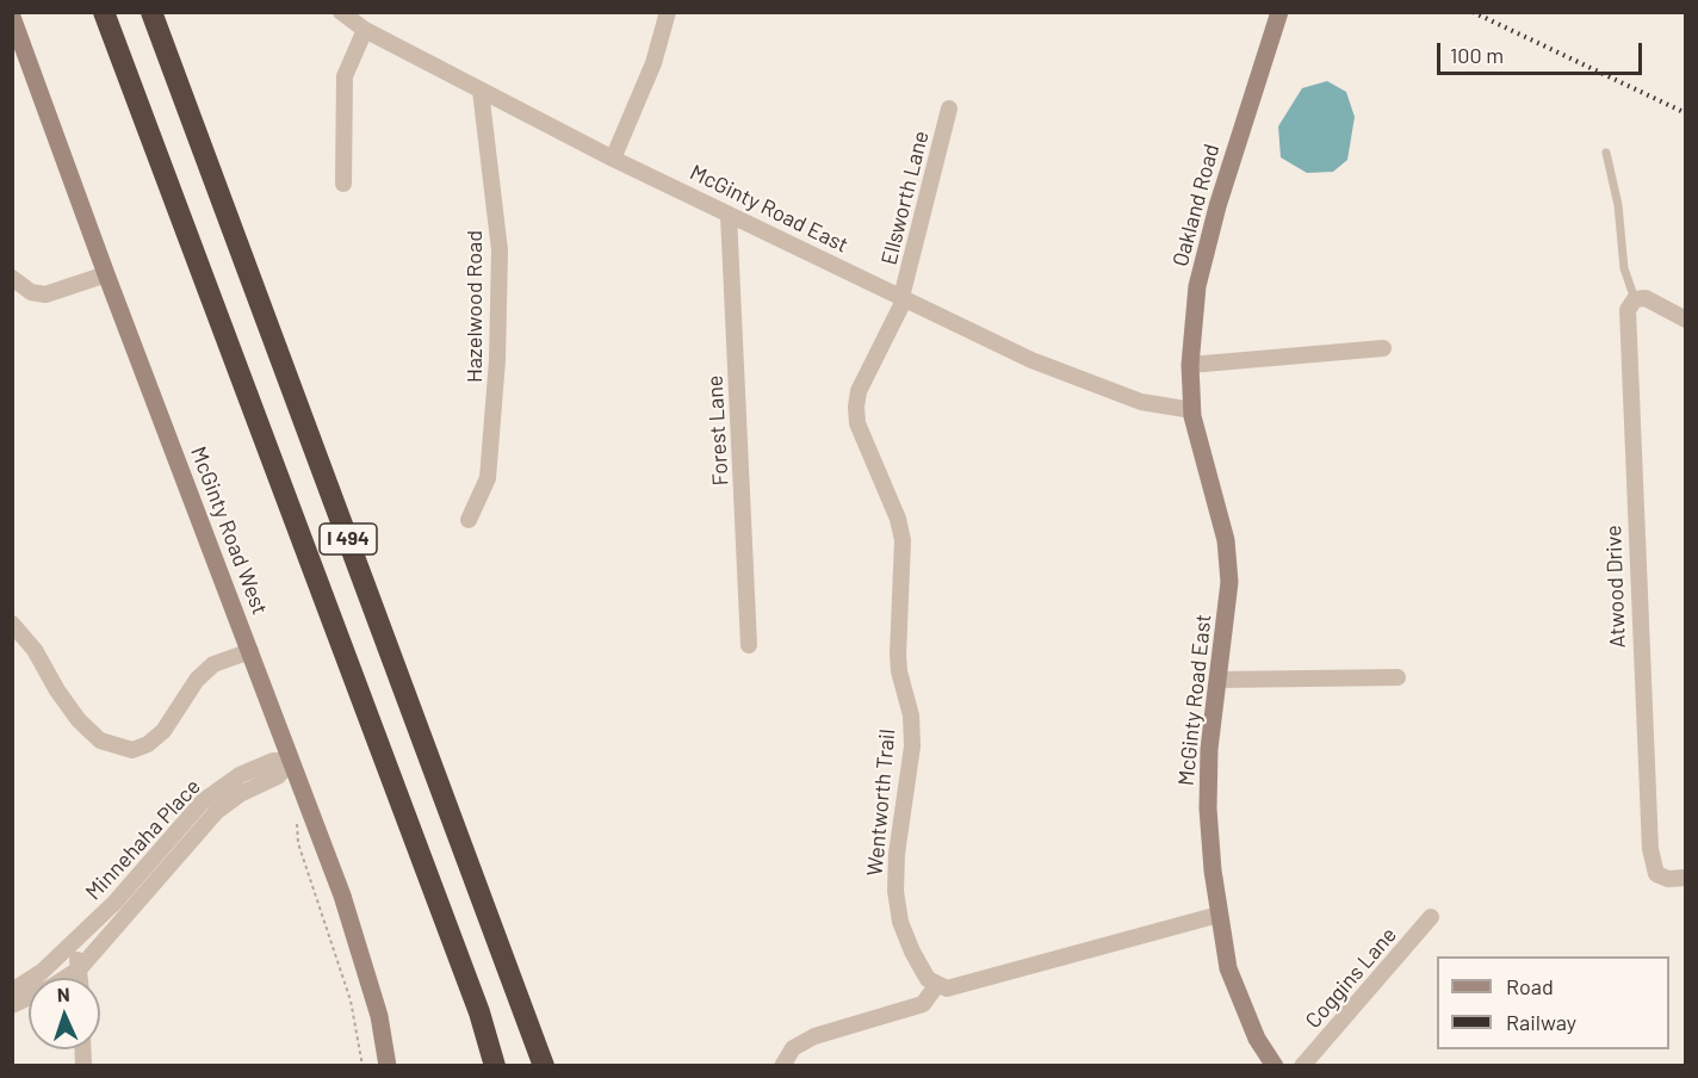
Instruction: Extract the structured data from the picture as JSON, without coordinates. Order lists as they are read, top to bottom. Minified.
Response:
{"streets":{"highway":["I 494"],"main road":["Oakland Road","McGinty Road East","McGinty Road West"],"street":["Ellsworth Lane","Hazelwood Road","Forest Lane","Atwood Drive","Wentworth Trail","Minnehaha Place","Coggins Lane"]},"crossings":[["Ellsworth Lane","McGinty Road East"],["Ellsworth Lane","Wentworth Trail"],["Oakland Road","McGinty Road East"],["McGinty Road East","Hazelwood Road"],["McGinty Road East","Forest Lane"],["McGinty Road East","Wentworth Trail"],["McGinty Road West","Minnehaha Place"]],"legend":["Road","Railway"],"scale_bar":"100 m","north":"top"}
